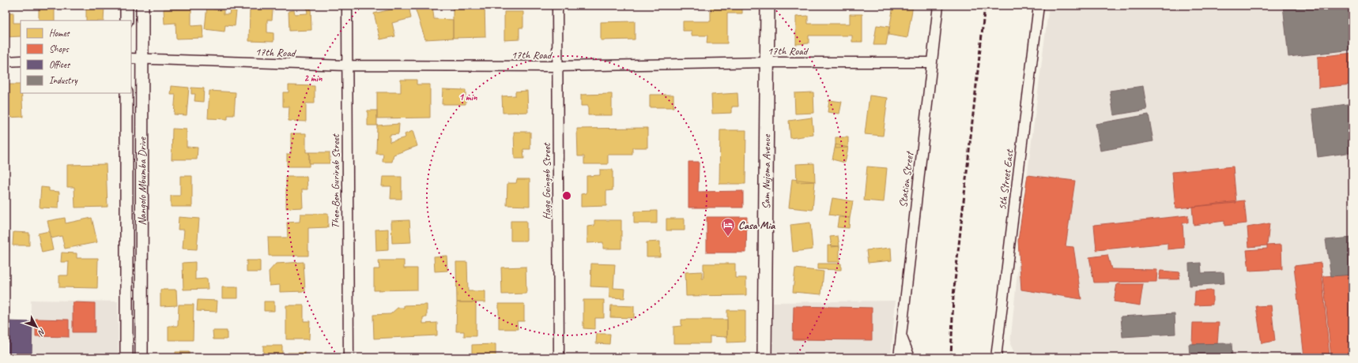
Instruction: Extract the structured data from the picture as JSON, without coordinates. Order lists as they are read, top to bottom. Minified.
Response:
{"streets":{"main road":["Sam Nujoma Avenue"],"street":["17th Road","Station Street","5th Street East","Nangolo Mbumba Drive","Theo-Ben Gurirab Street","Hage Geingob Street"]},"crossings":[["17th Road","Sam Nujoma Avenue"],["17th Road","Station Street"],["17th Road","Nangolo Mbumba Drive"],["17th Road","Theo-Ben Gurirab Street"],["17th Road","Hage Geingob Street"]],"places":{"hotel":["Casa Mia"]},"legend":["Homes","Shops","Offices","Industry"],"north":"bottom right","rings":["2 min","1 min"]}
